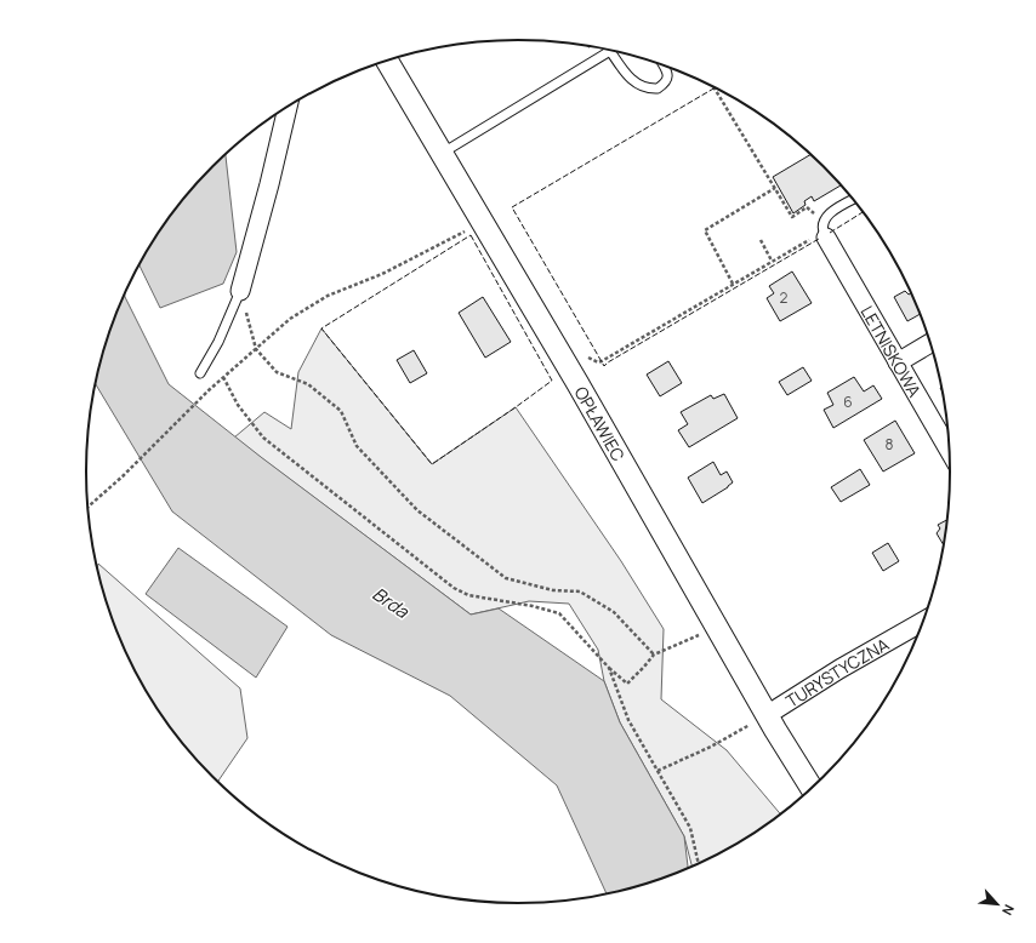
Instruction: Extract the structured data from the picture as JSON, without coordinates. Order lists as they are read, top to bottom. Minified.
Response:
{"streets":{"street":["LETNISKOWA","OPŁAWIEC","TURYSTYCZNA"]},"crossings":[["OPŁAWIEC","TURYSTYCZNA"]],"water":["Brda"],"house_numbers":["2","6","8"],"north":"bottom right"}
